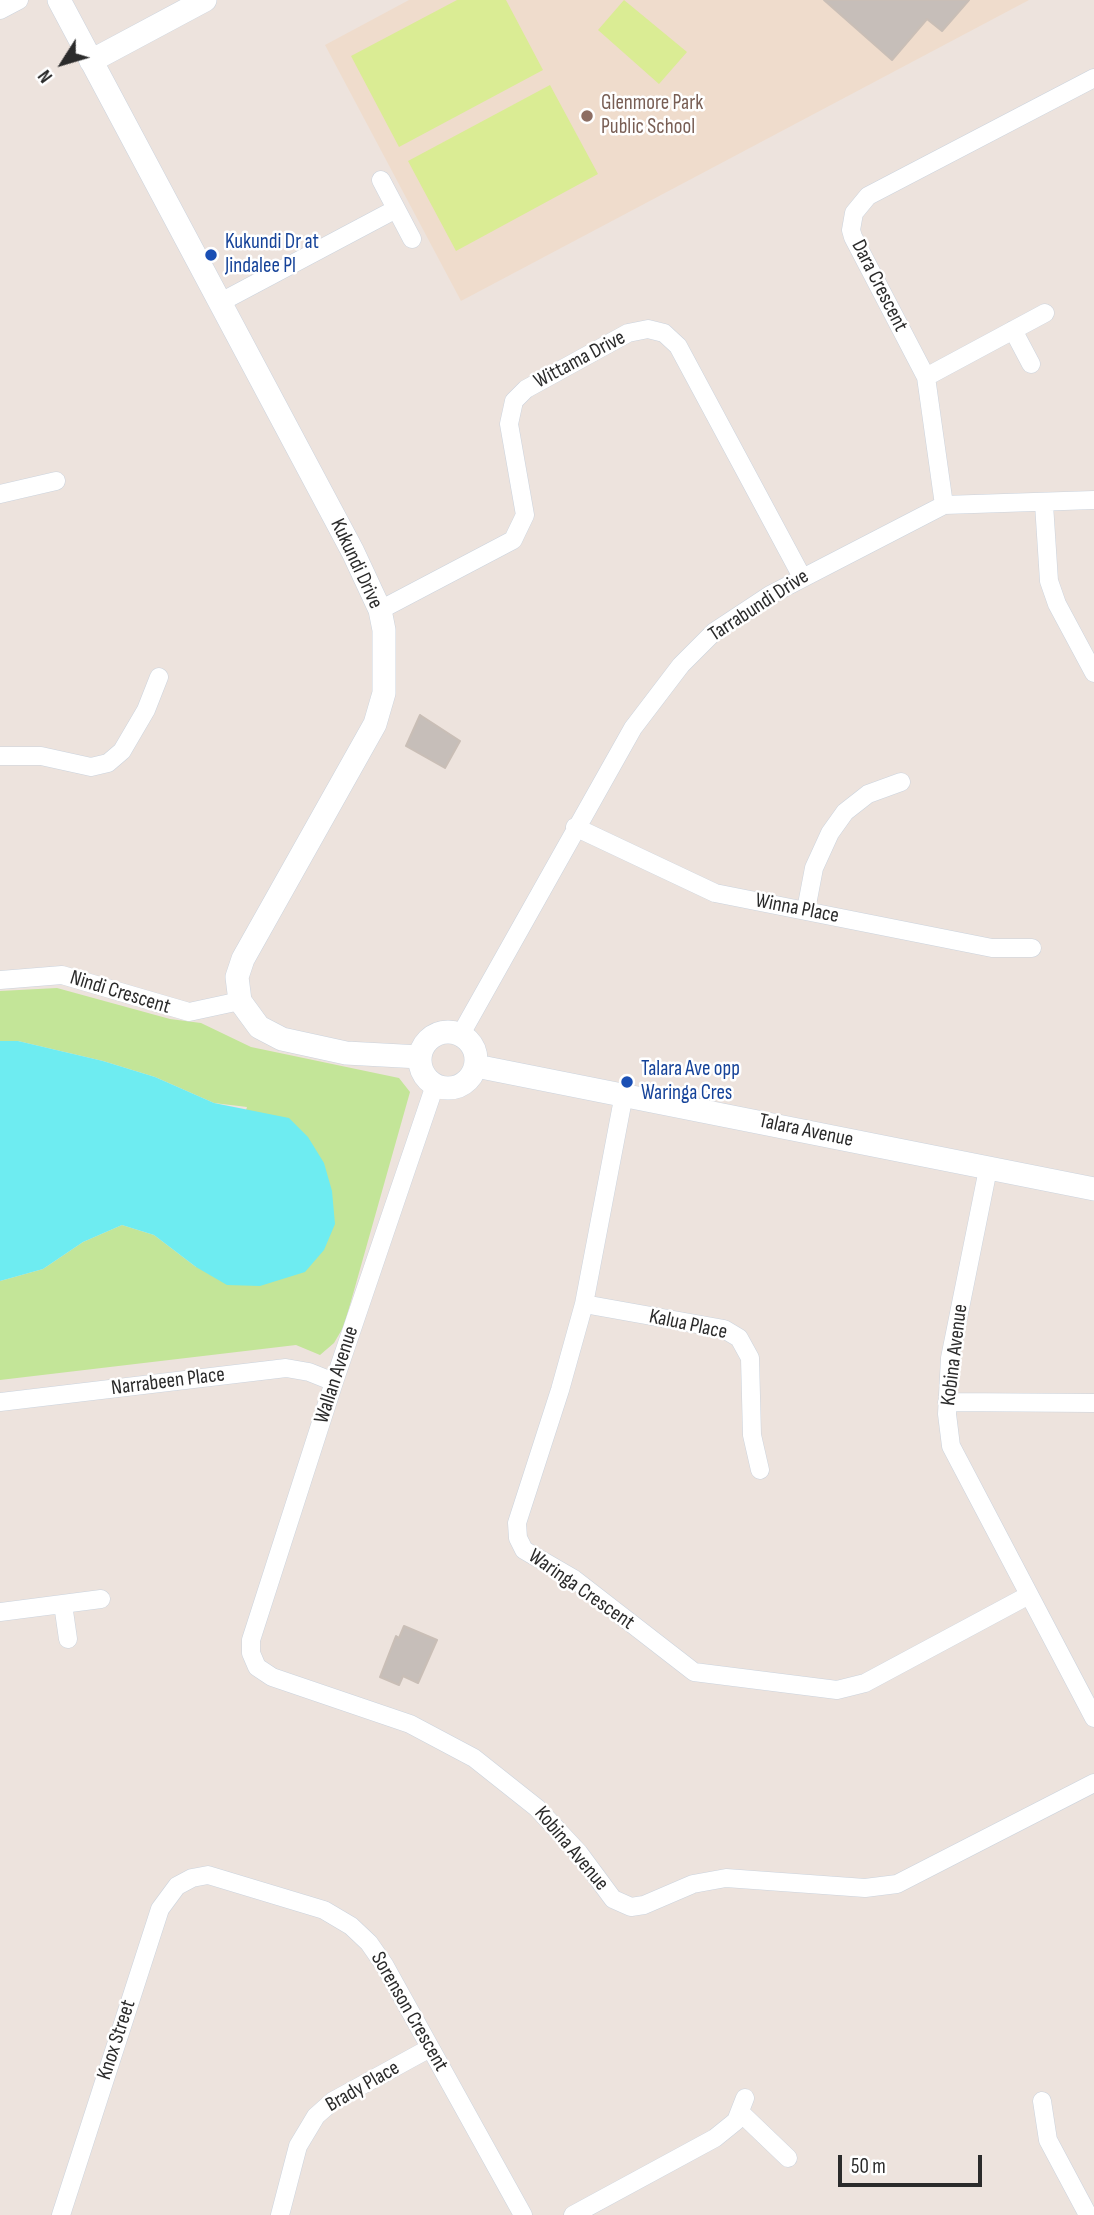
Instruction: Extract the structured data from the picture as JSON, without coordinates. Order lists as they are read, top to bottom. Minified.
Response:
{"streets":{"street":["Dara Crescent","Wittama Drive","Kukundi Drive","Tarrabundi Drive","Winna Place","Nindi Crescent","Talara Avenue","Kalua Place","Kobina Avenue","Wallan Avenue","Narrabeen Place","Waringa Crescent","Sorenson Crescent","Knox Street","Brady Place"]},"crossings":[["Dara Crescent","Tarrabundi Drive"],["Wittama Drive","Kukundi Drive"],["Wittama Drive","Tarrabundi Drive"],["Kukundi Drive","Nindi Crescent"],["Tarrabundi Drive","Winna Place"],["Tarrabundi Drive","Talara Avenue"],["Tarrabundi Drive","Wallan Avenue"],["Talara Avenue","Kobina Avenue"],["Talara Avenue","Wallan Avenue"],["Talara Avenue","Waringa Crescent"],["Kalua Place","Waringa Crescent"],["Kobina Avenue","Wallan Avenue"],["Kobina Avenue","Waringa Crescent"],["Wallan Avenue","Narrabeen Place"],["Sorenson Crescent","Knox Street"],["Sorenson Crescent","Brady Place"]],"places":["Glenmore Park Public School","Kukundi Dr at Jindalee Pl","Talara Ave opp Waringa Cres"],"scale_bar":"50 m","north":"bottom left"}
